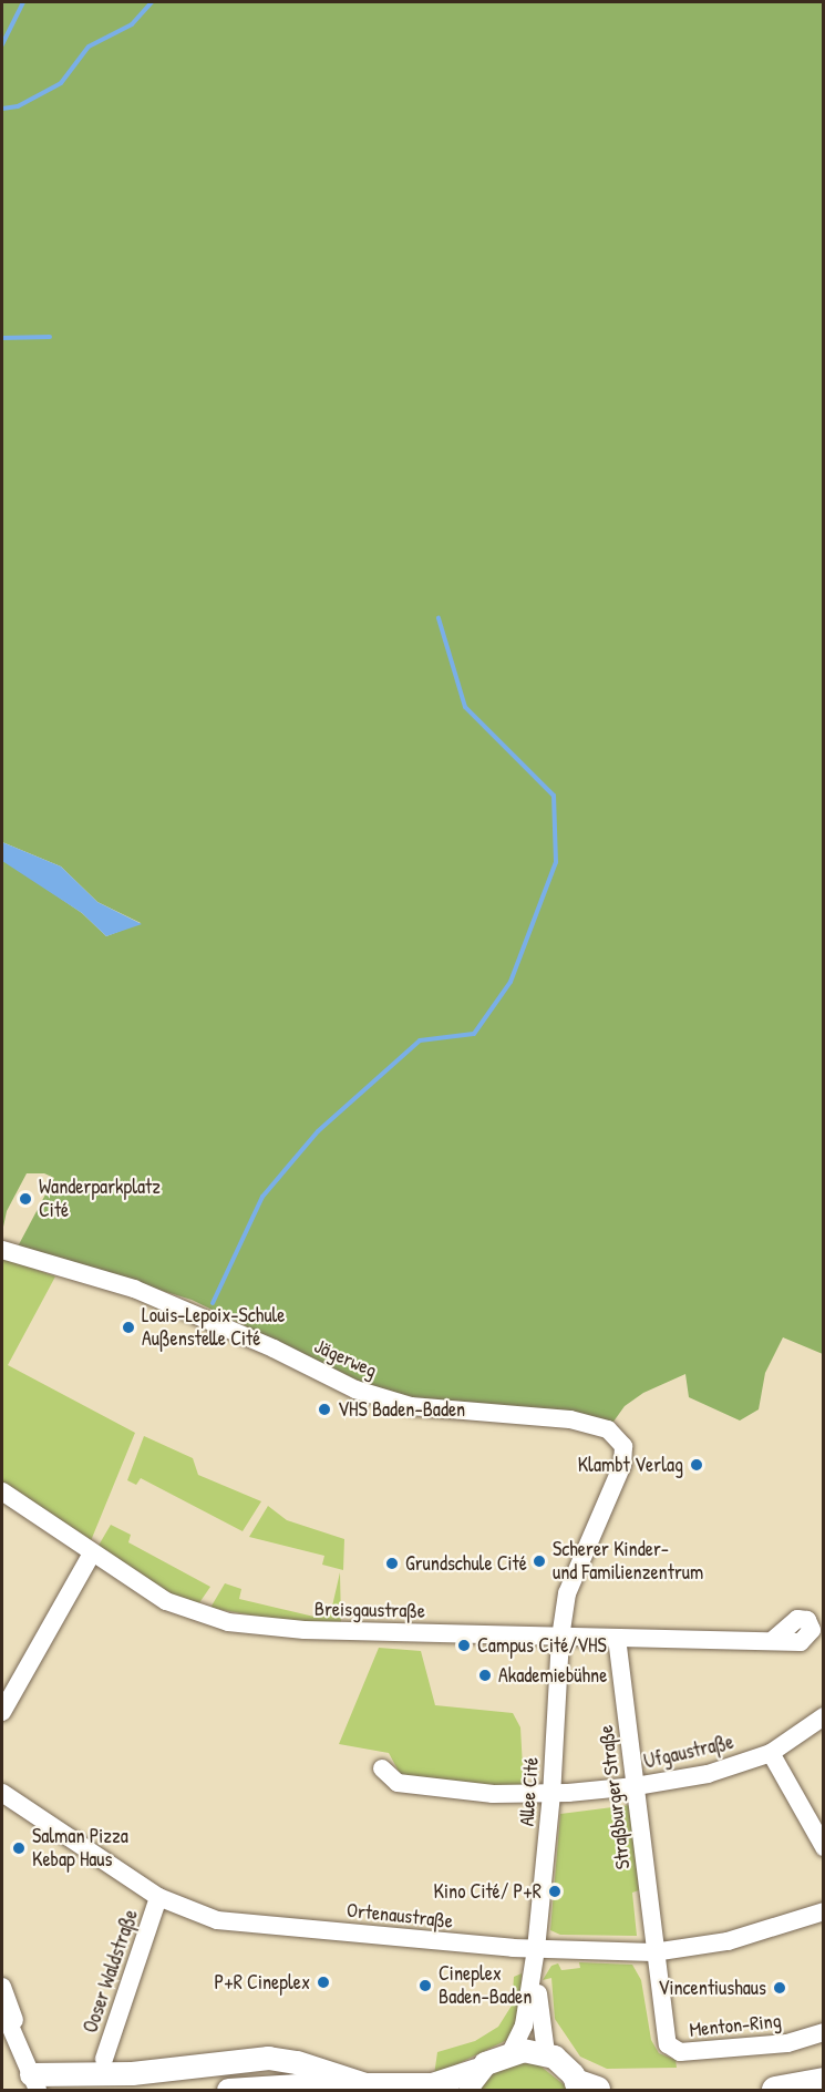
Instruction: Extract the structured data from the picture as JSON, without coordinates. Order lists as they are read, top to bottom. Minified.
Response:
{"streets":{"street":["Jägerweg","Breisgaustraße","Ufgaustraße","Allee Cité","Straßburger Straße","Ortenaustraße","Ooser Waldstraße","Menton-Ring"]},"crossings":[["Jägerweg","Allee Cité"],["Breisgaustraße","Allee Cité"],["Breisgaustraße","Straßburger Straße"],["Ufgaustraße","Allee Cité"],["Ufgaustraße","Straßburger Straße"],["Allee Cité","Ortenaustraße"],["Straßburger Straße","Ortenaustraße"],["Straßburger Straße","Menton-Ring"],["Ortenaustraße","Ooser Waldstraße"],["Ortenaustraße","Menton-Ring"]],"places":["Wanderparkplatz Cité","Louis-Lepoix-Schule Außenstelle Cité","VHS Baden-Baden","Klambt Verlag","Scherer Kinder- und Familienzentrum","Grundschule Cité","Campus Cité/VHS","Akademiebühne","Salman Pizza Kebap Haus","Kino Cité/ P+R","P+R Cineplex","Cineplex Baden-Baden","Vincentiushaus"]}
